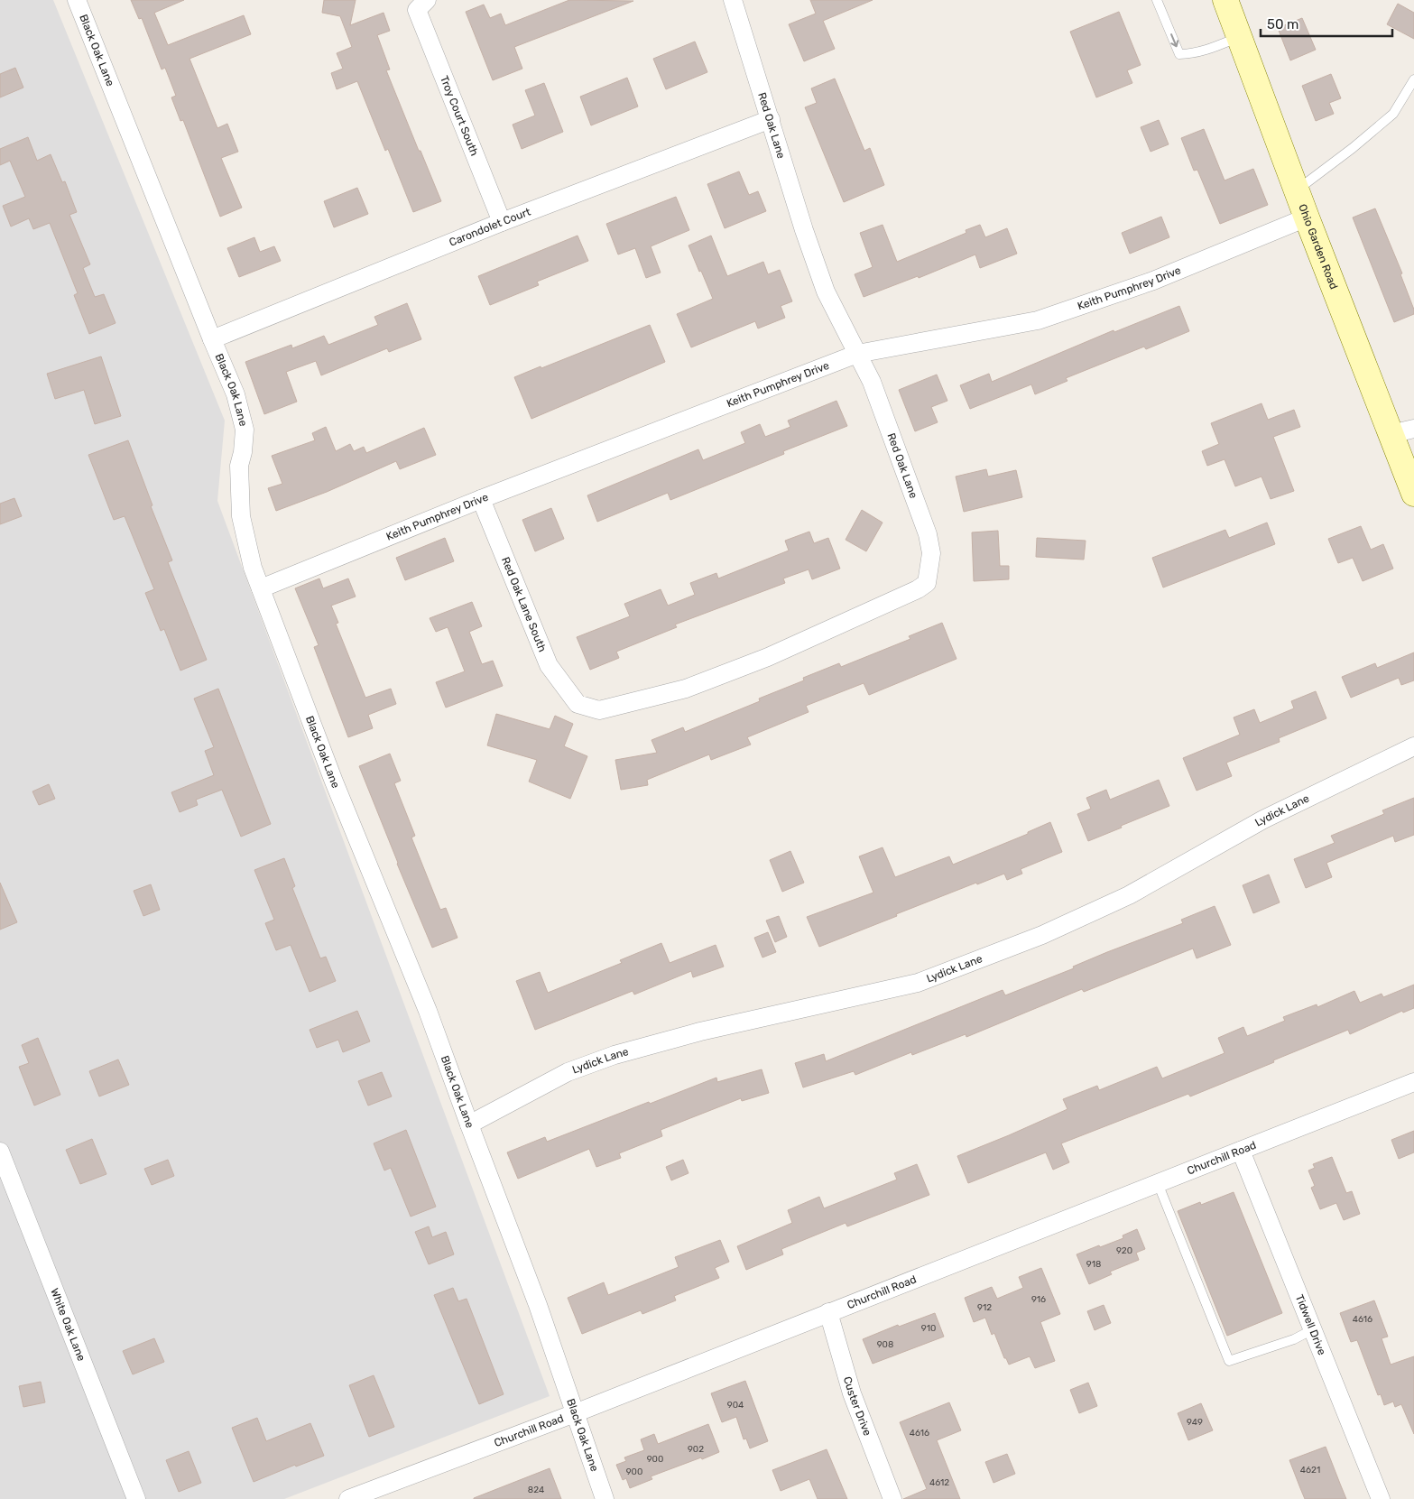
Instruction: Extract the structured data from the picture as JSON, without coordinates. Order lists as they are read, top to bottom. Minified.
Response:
{"streets":{"street":["Black Oak Lane","Troy Court South","Red Oak Lane","Carondolet Court","Ohio Garden Road","Keith Pumphrey Drive","Red Oak Lane South","Lydick Lane","Churchill Road","White Oak Lane","Tidwell Drive","Custer Drive"]},"crossings":[["Black Oak Lane","Carondolet Court"],["Black Oak Lane","Keith Pumphrey Drive"],["Black Oak Lane","Lydick Lane"],["Black Oak Lane","Churchill Road"],["Troy Court South","Carondolet Court"],["Red Oak Lane","Carondolet Court"],["Red Oak Lane","Keith Pumphrey Drive"],["Red Oak Lane","Red Oak Lane South"],["Ohio Garden Road","Keith Pumphrey Drive"],["Keith Pumphrey Drive","Red Oak Lane South"],["Churchill Road","Tidwell Drive"],["Churchill Road","Custer Drive"]],"house_numbers":["920","918","916","912","4616","910","908","904","949","4616","902","900","4621","900","4612","824"],"scale_bar":"50 m"}
